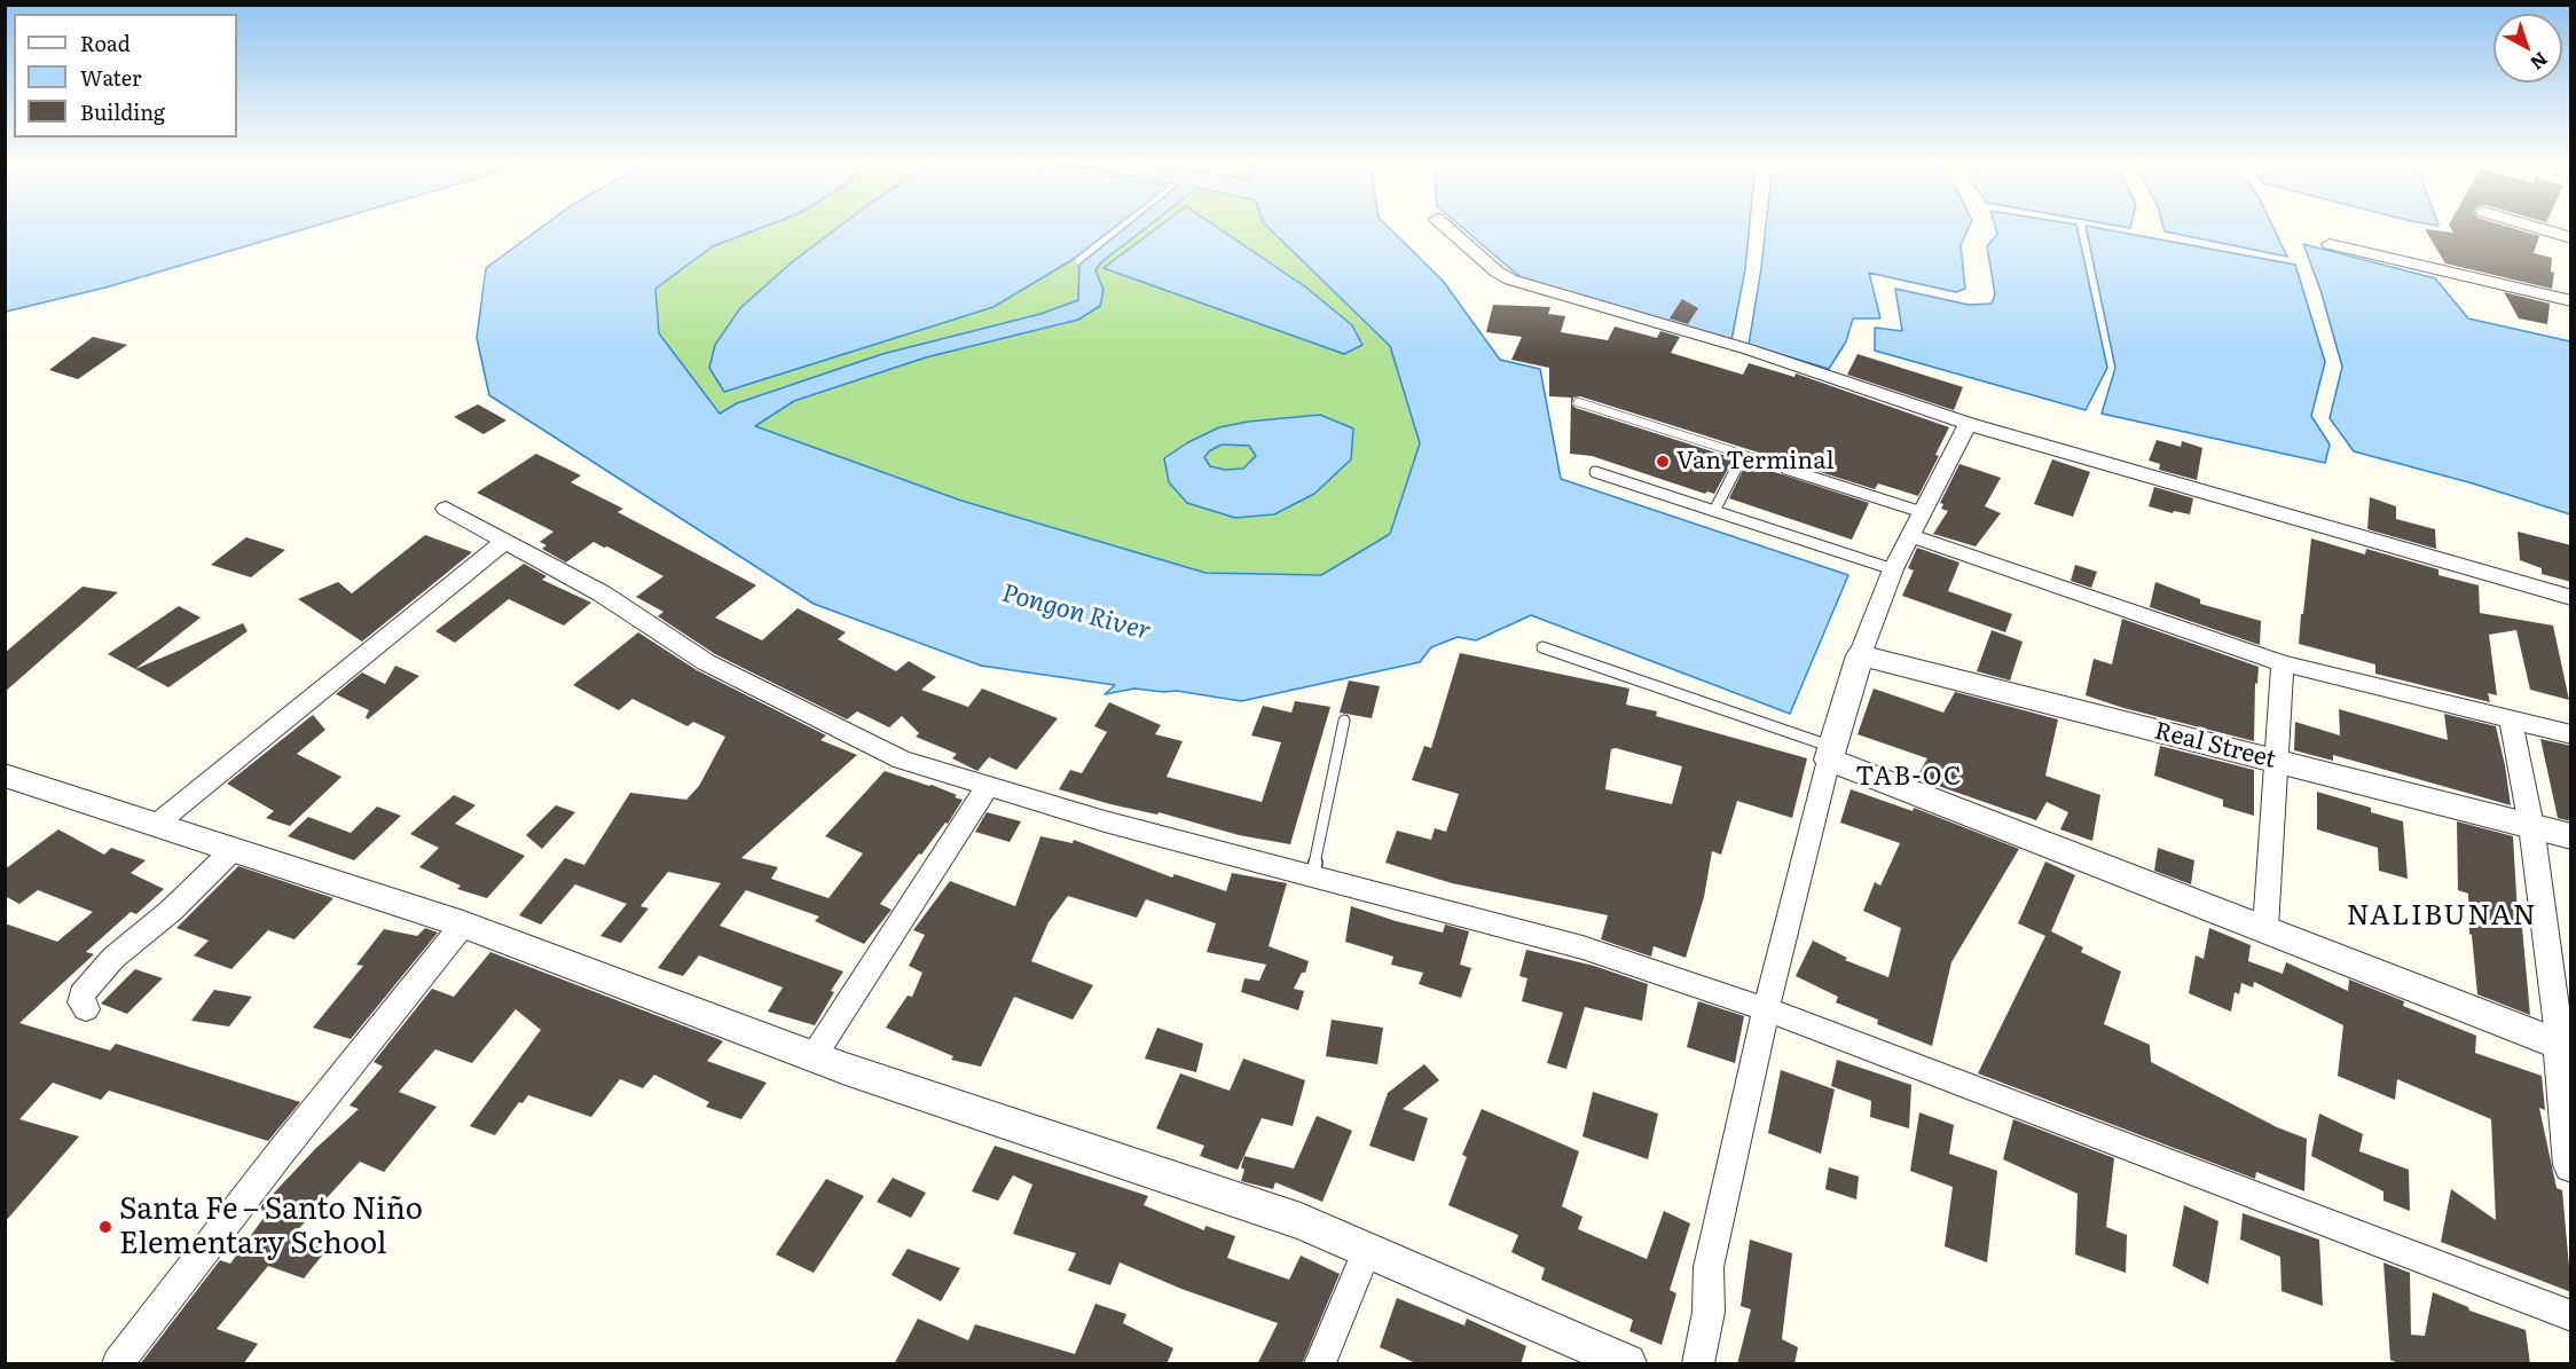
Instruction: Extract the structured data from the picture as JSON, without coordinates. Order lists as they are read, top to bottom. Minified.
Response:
{"streets":{"street":["Real Street"]},"districts":["TAB-OC","NALIBUNAN"],"water":["Pongon River"],"places":["Van Terminal","Santa Fe – Santo Niño Elementary School"],"legend":["Road","Water","Building"],"north":"bottom right"}
